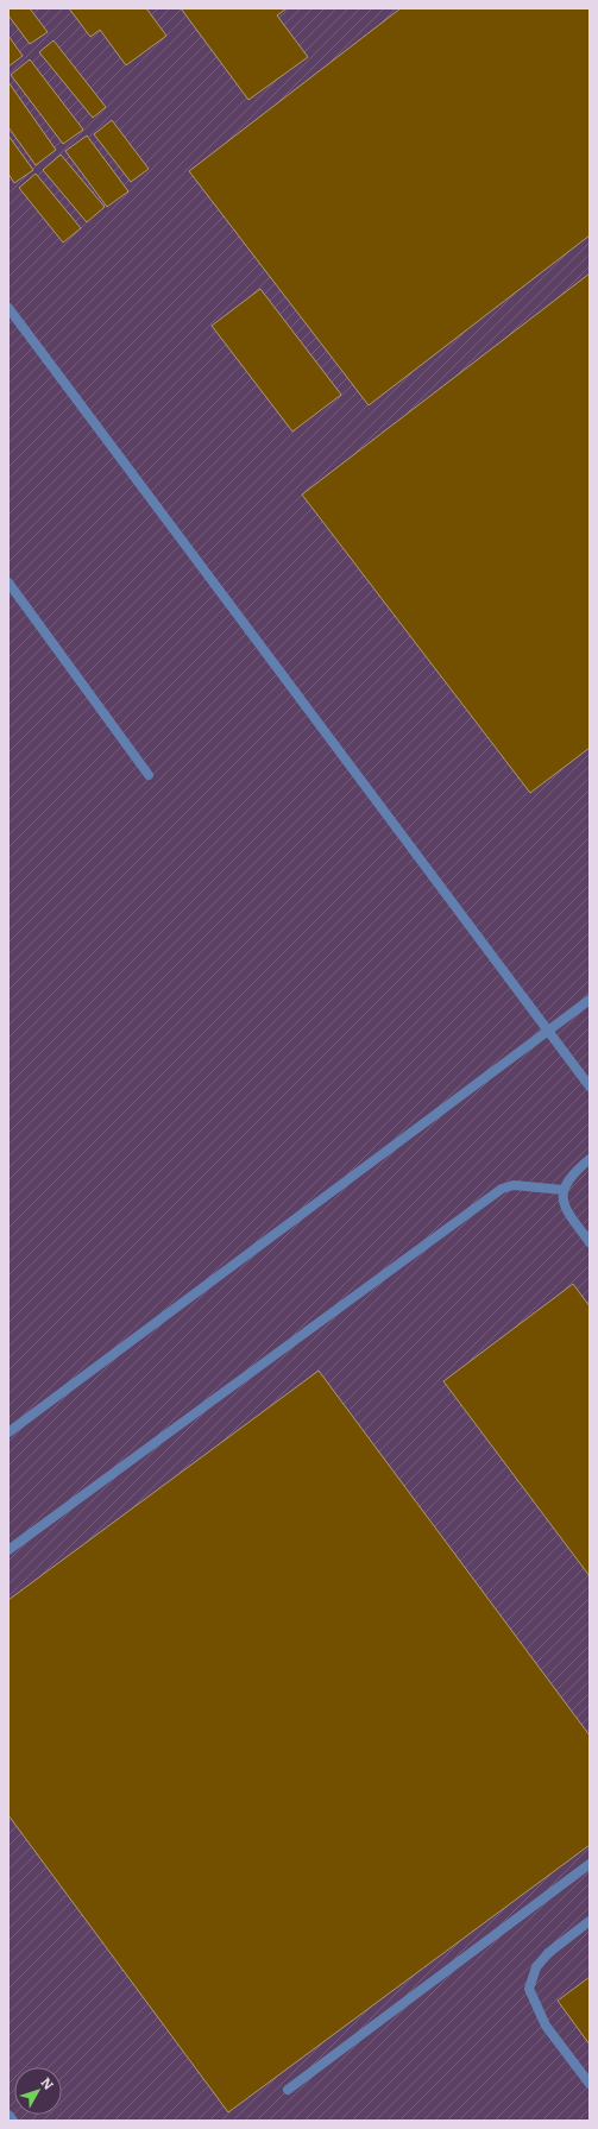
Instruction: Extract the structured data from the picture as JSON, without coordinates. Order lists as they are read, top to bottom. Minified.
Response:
{"north":"top right"}
